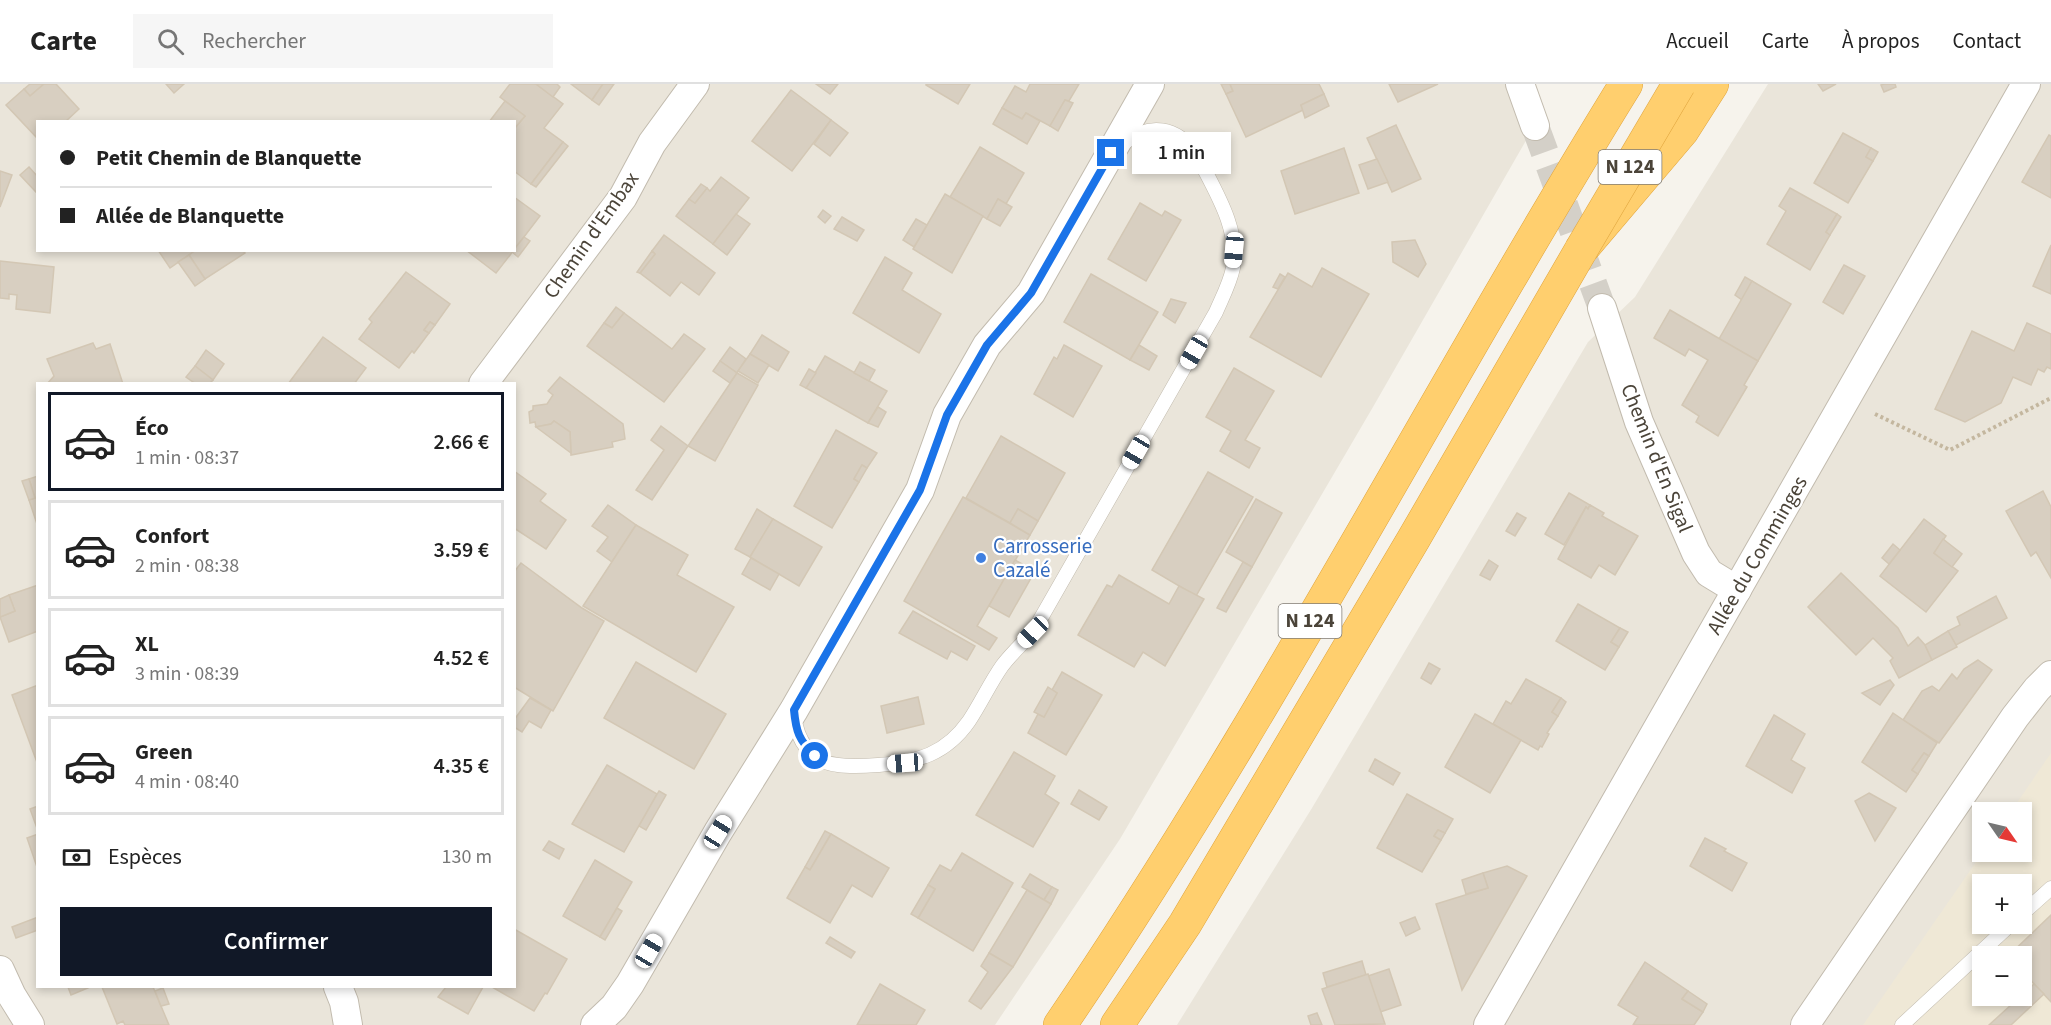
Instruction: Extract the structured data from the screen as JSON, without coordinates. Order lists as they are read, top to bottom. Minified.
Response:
{"streets":{"highway":["N 124"],"street":["Chemin d'Embax","Chemin d'En Sigal","Allée du Comminges"]},"crossings":[["Chemin d'En Sigal","Allée du Comminges"]],"places":["Carrosserie Cazalé"],"north":"bottom right","page":{"header":"Carte","search":"Rechercher","nav":["Accueil","Carte","À propos","Contact"],"banner":["Petit Chemin de Blanquette","Allée de Blanquette"],"bubble":"1 min","list":[{"name":"Éco","note":"1 min · 08:37","value":"2.66 €"},{"name":"Confort","note":"2 min · 08:38","value":"3.59 €"},{"name":"XL","note":"3 min · 08:39","value":"4.52 €"},{"name":"Green","note":"4 min · 08:40","value":"4.35 €"}],"map_buttons":["+","−"],"pay":["Espèces","130 m"],"buttons":"Confirmer"}}
